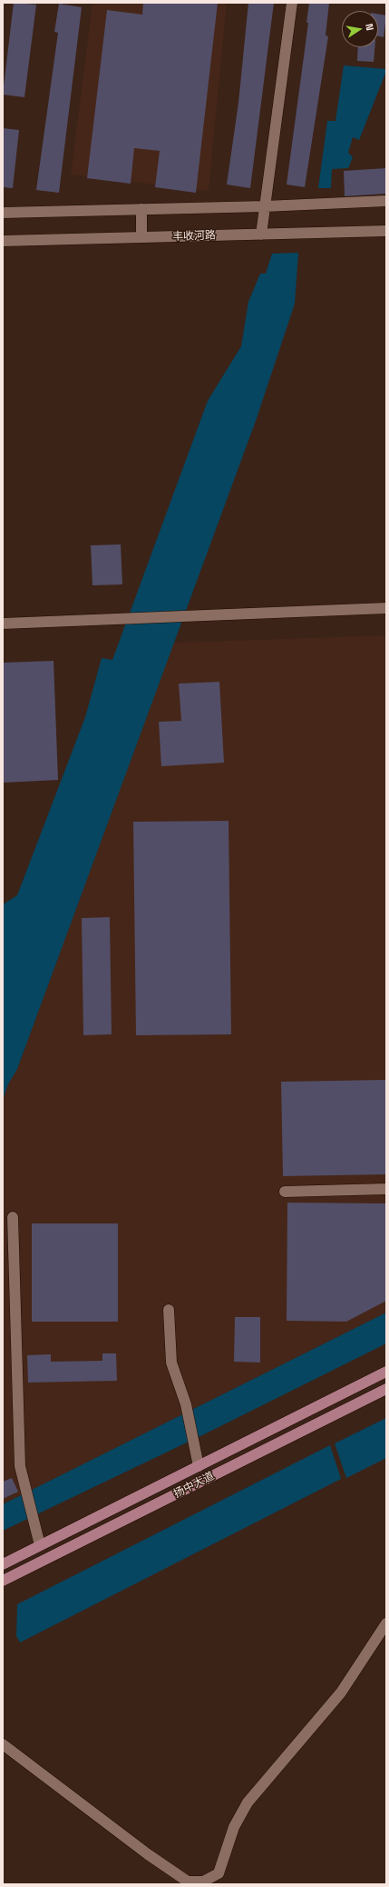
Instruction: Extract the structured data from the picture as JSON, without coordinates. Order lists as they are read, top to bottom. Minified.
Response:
{"streets":{"main road":["扬中大道"],"street":["丰收河路"]},"north":"right"}
